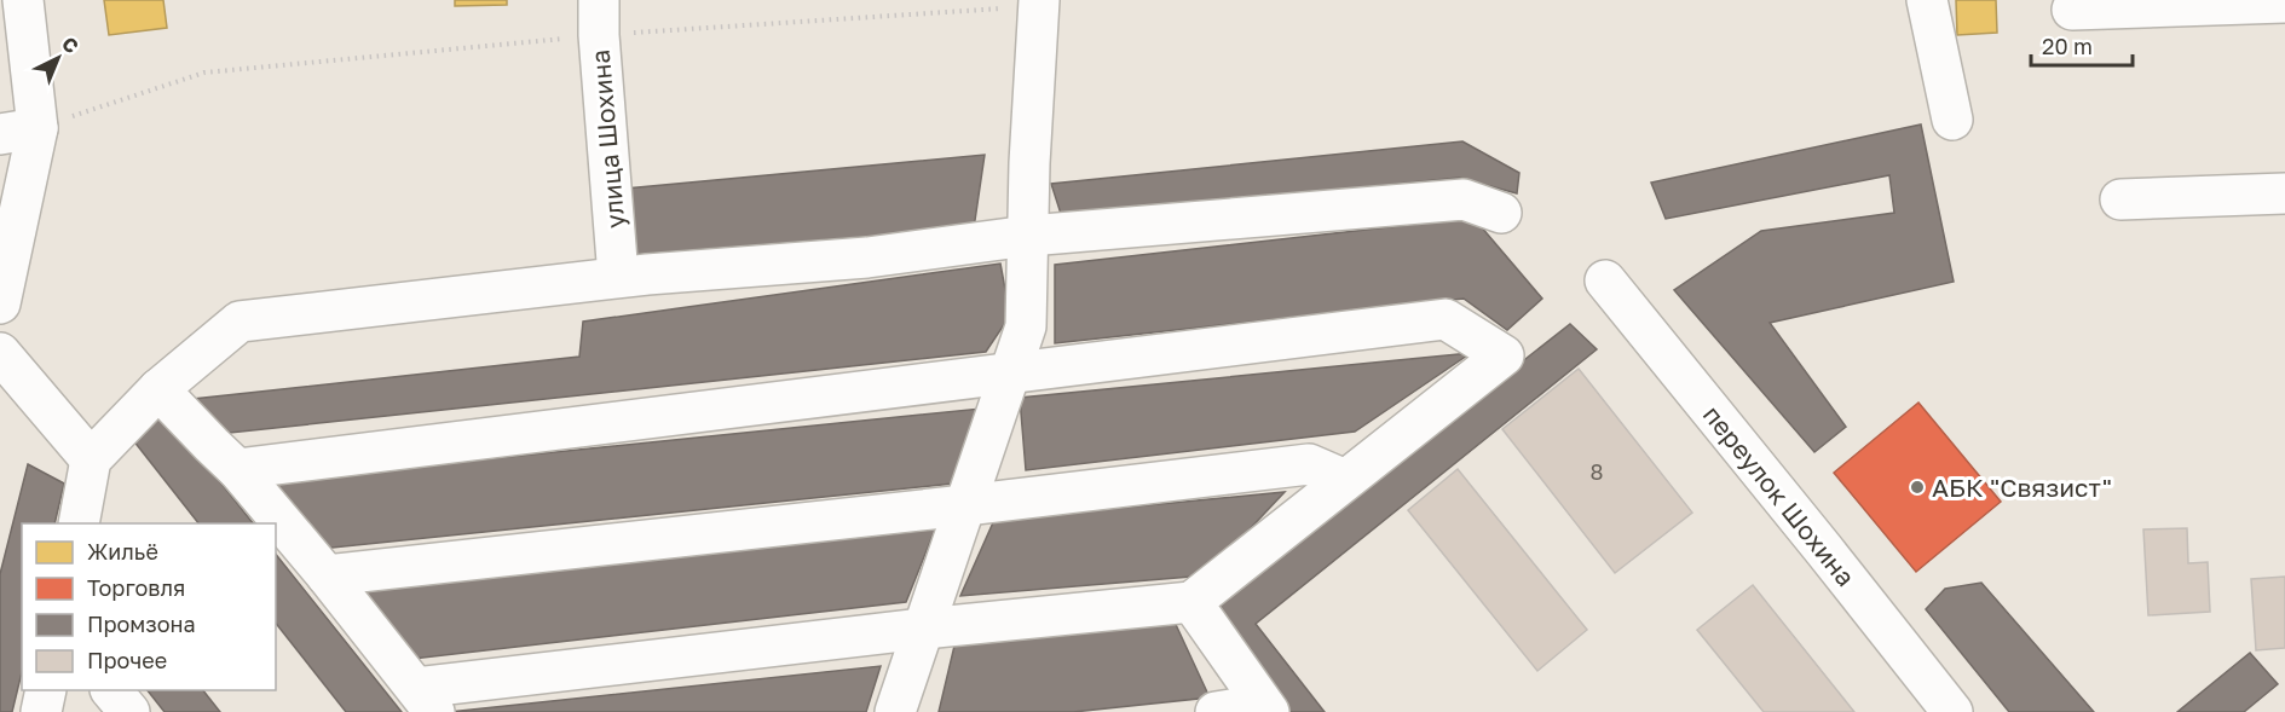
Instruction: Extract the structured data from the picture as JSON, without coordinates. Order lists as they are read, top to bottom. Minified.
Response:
{"streets":{"street":["улица Шохина","переулок Шохина"]},"places":["АБК \"Связист\""],"house_numbers":["8"],"legend":["Жильё","Торговля","Промзона","Прочее"],"scale_bar":"20 m","north":"top right"}
